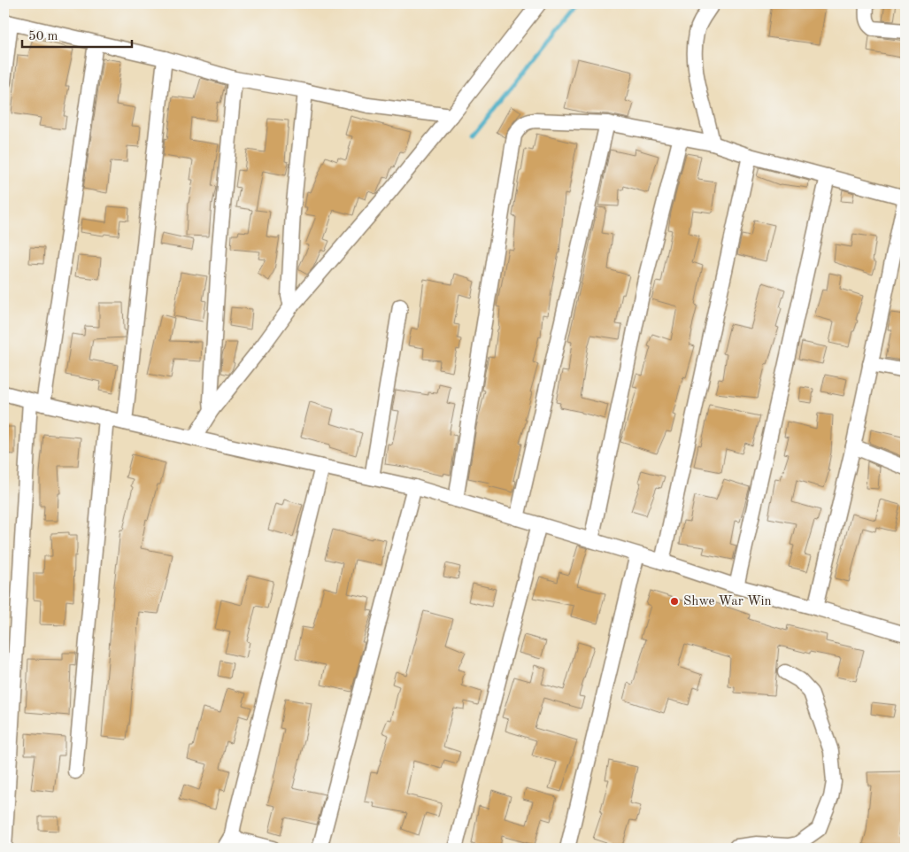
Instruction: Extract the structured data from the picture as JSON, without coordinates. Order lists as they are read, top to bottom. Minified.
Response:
{"places":["Shwe War Win"],"scale_bar":"50 m"}
